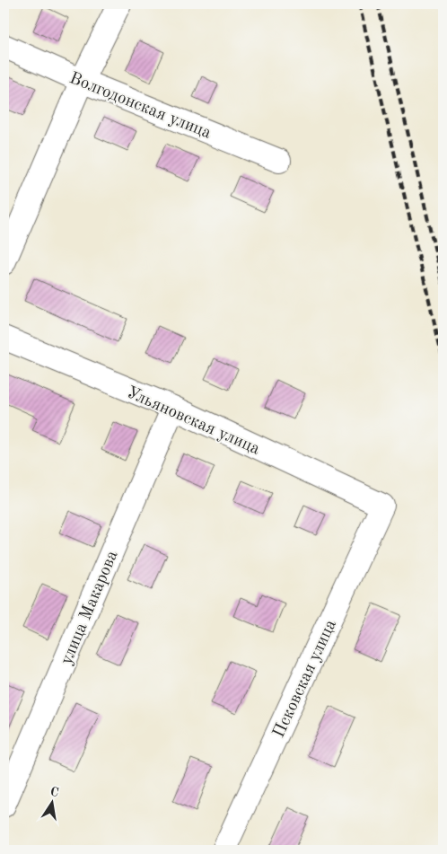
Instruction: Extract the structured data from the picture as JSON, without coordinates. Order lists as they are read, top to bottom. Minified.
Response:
{"streets":{"street":["Волгодонская улица","Ульяновская улица","улица Макарова","Псковская улица"]},"crossings":[["Ульяновская улица","улица Макарова"],["Ульяновская улица","Псковская улица"]],"north":"top"}
